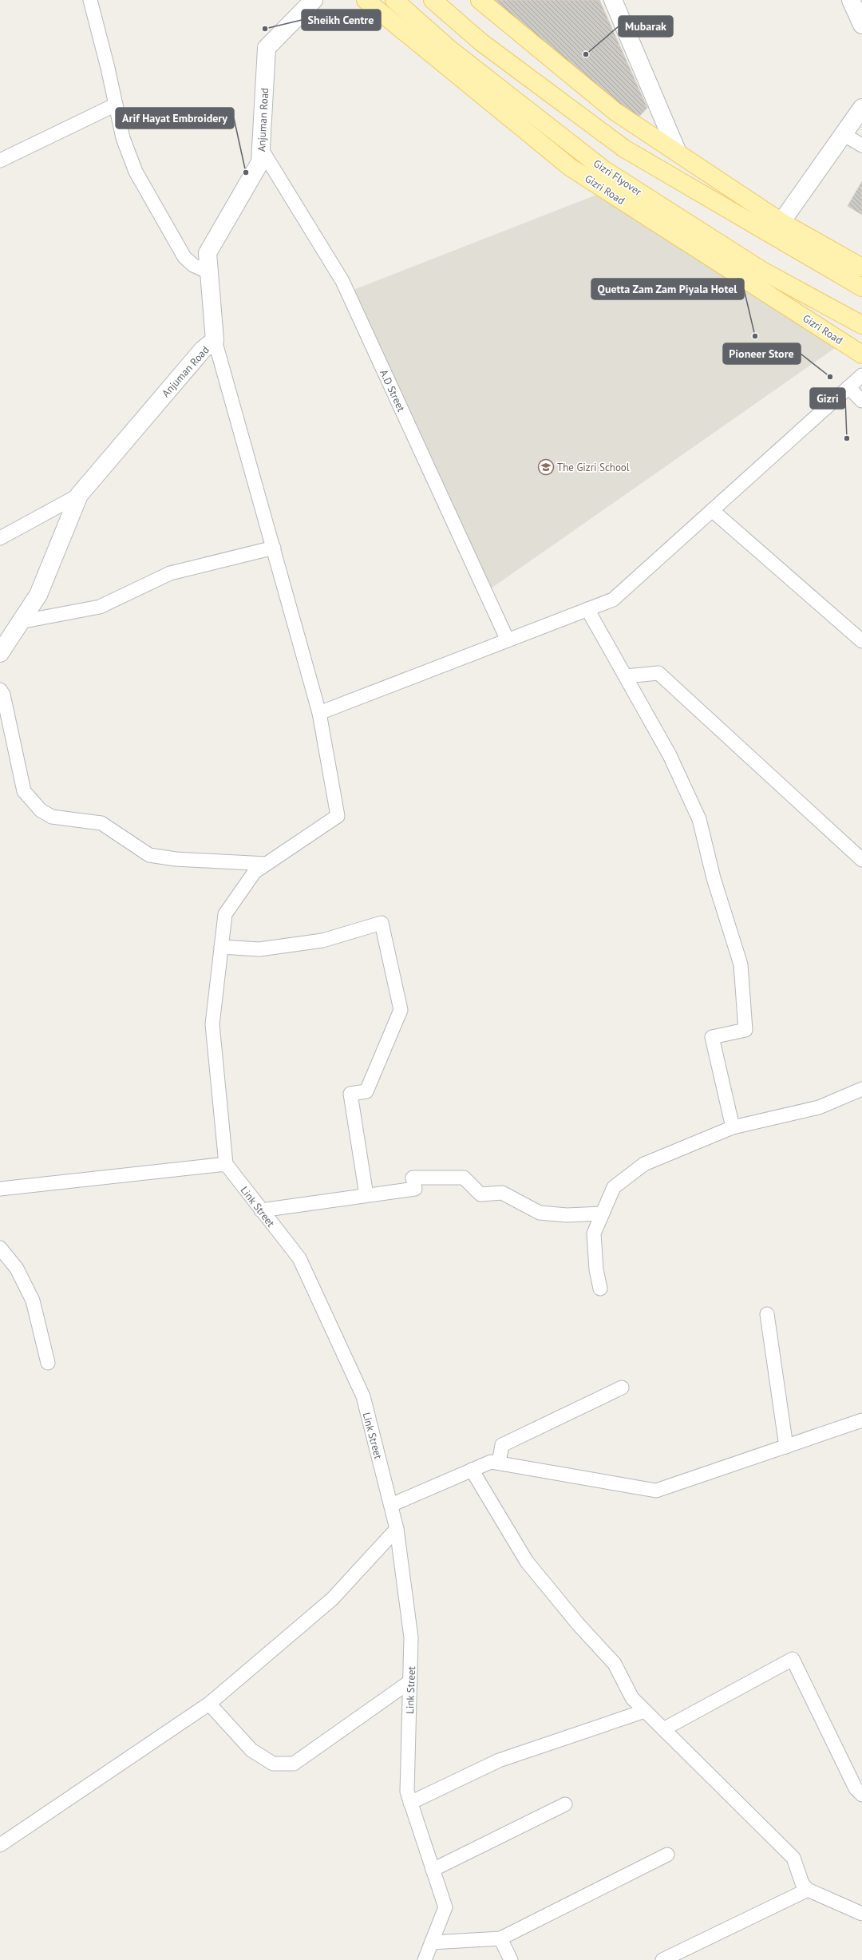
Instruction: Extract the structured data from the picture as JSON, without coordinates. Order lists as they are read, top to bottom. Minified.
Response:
{"streets":{"main road":["Gizri Flyover","Gizri Road"],"street":["Anjuman Road"],"lane":["A.D Street","Link Street"]},"crossings":[["Anjuman Road","A.D Street"]],"places":{"other":["Sheikh Centre","Mubarak","Arif Hayat Embroidery","Quetta Zam Zam Piyala Hotel","Pioneer Store","Gizri"],"school or university":["The Gizri School"]}}
